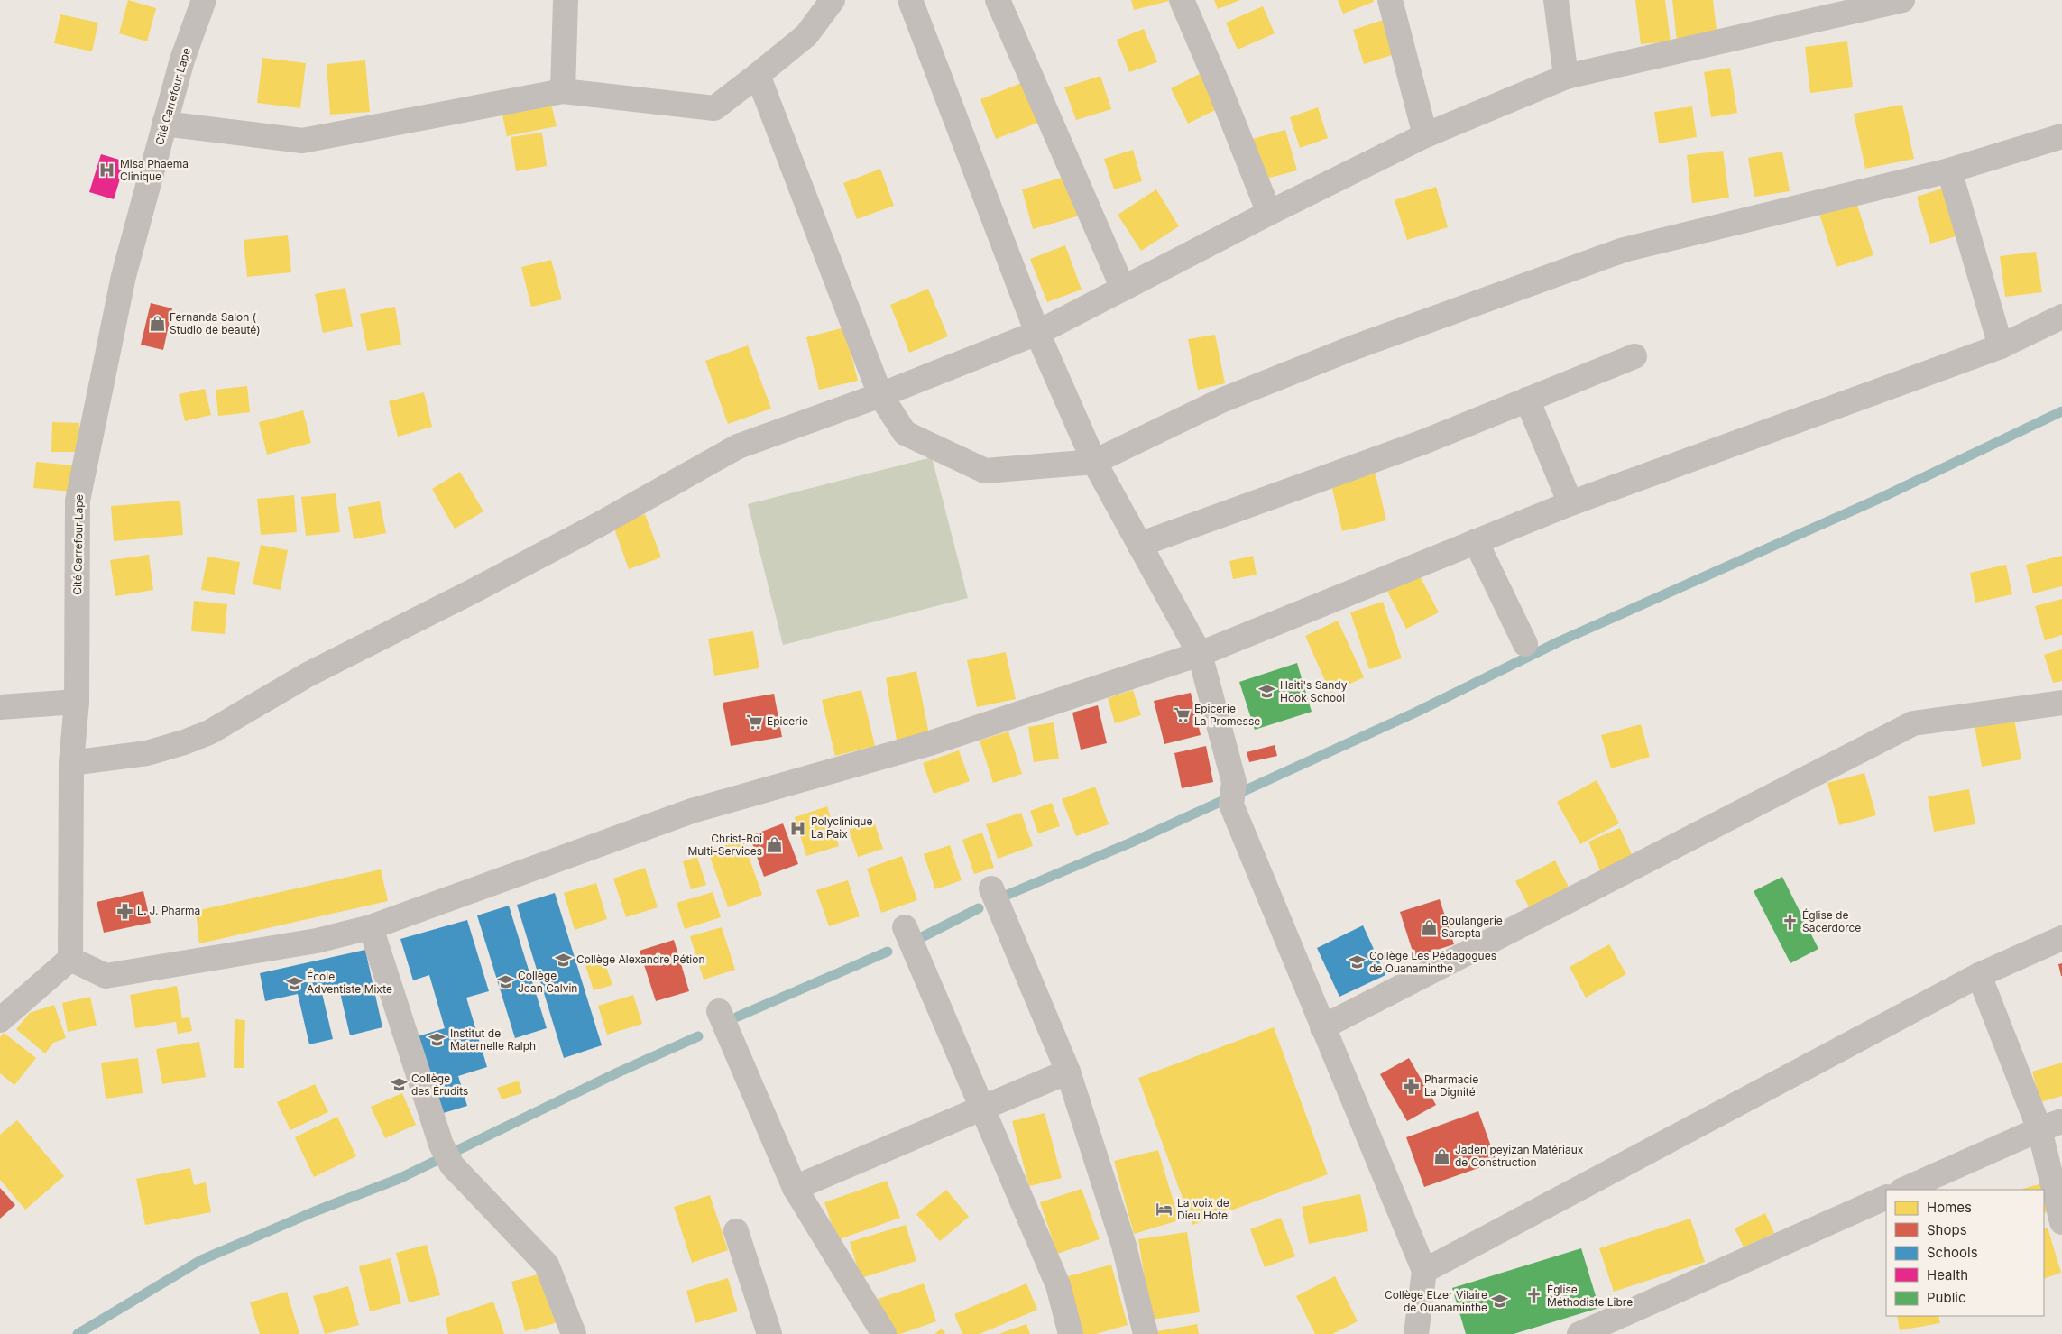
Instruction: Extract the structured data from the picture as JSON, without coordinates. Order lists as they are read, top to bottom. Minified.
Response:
{"streets":{"street":["Cité Carrefour Lape"]},"places":{"hospital":["Misa Phaema Clinique","Polyclinique La Paix"],"shop":["Fernanda Salon ( Studio de beauté)","Christ-Roi Multi-Services","Boulangerie Sarepta","Jaden peyizan Matériaux de Construction"],"school or university":["Haiti's Sandy Hook School","Collège Alexandre Pétion","Collège Les Pédagogues de Ouanaminthe","Collège Jean Calvin","École Adventiste Mixte","Institut de Maternelle Ralph","Collège des Érudits","Collège Etzer Vilaire de Ouanaminthe"],"supermarket":["Epicerie La Promesse","Epicerie"],"pharmacy":["L. J. Pharma","Pharmacie La Dignité"],"church":["Église de Sacerdorce","Église Méthodiste Libre"],"hotel":["La voix de Dieu Hotel"]},"legend":["Homes","Shops","Schools","Health","Public"]}
